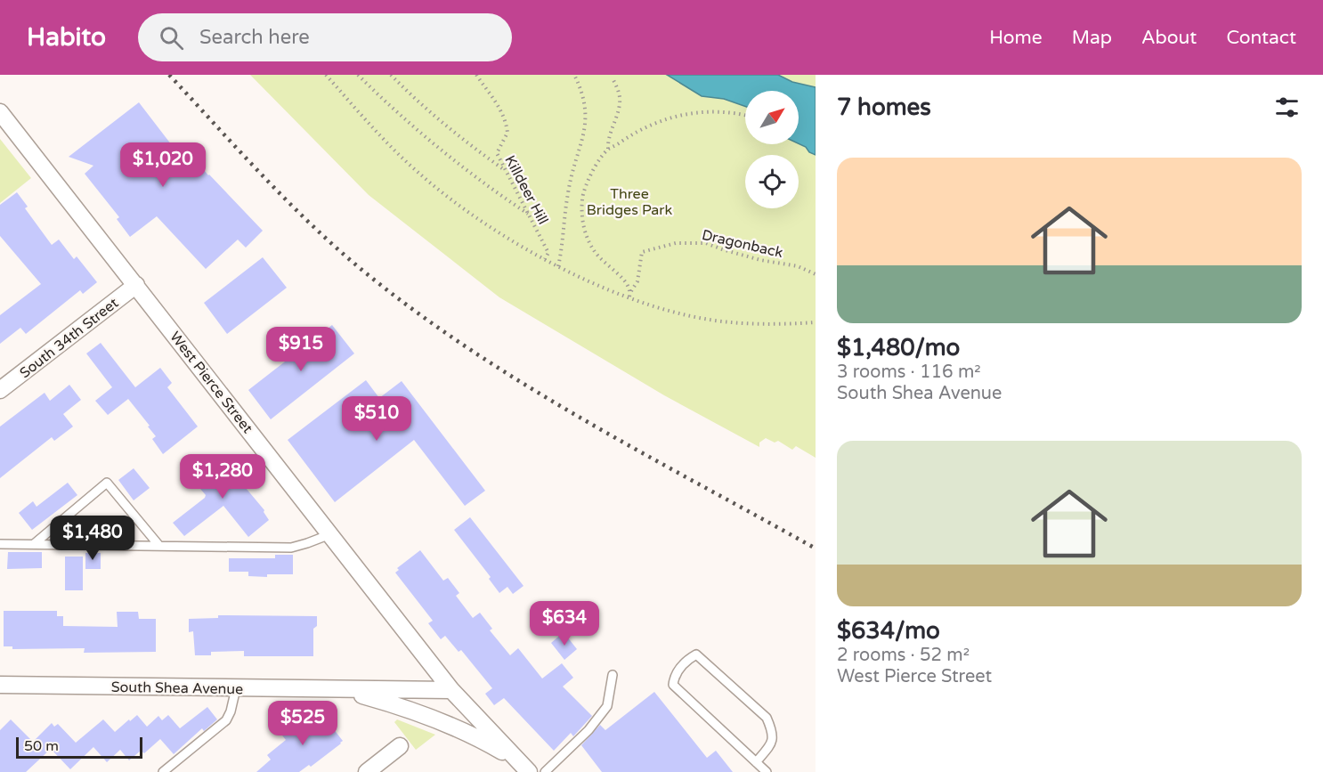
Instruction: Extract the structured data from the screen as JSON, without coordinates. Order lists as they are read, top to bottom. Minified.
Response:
{"streets":{"street":["South 34th Street","West Pierce Street","South Shea Avenue"],"path":["Killdeer Hill","Dragonback"]},"crossings":[["South 34th Street","West Pierce Street"],["West Pierce Street","South Shea Avenue"]],"parks":["Three Bridges Park"],"scale_bar":"50 m","north":"top right","page":{"header":"Habito","search":"Search here","nav":["Home","Map","About","Contact"],"heading":"7 homes","list":[{"name":"$1,480/mo","note":"3 rooms · 116 m² · South Shea Avenue"},{"name":"$634/mo","note":"2 rooms · 52 m² · West Pierce Street"}],"price":["$1,020","$915","$510","$1,280","$1,480","$634","$525"],"scale":"50 m"}}
